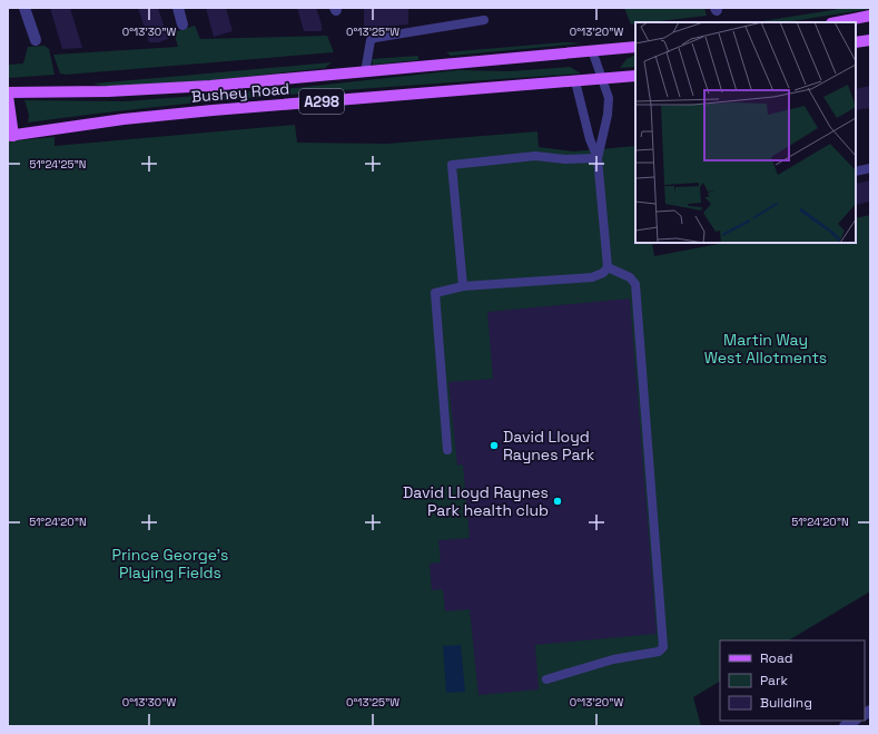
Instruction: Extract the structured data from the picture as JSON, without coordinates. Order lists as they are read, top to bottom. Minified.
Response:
{"streets":{"main road":["Bushey Road","A298"]},"parks":["Martin Way West Allotments","Prince George's Playing Fields"],"places":["David Lloyd Raynes Park","David Lloyd Raynes Park health club"],"legend":["Road","Park","Building"],"coordinates":["0°13'30\"W","0°13'25\"W","0°13'20\"W","51°24'25\"N","51°24'20\"N"]}
